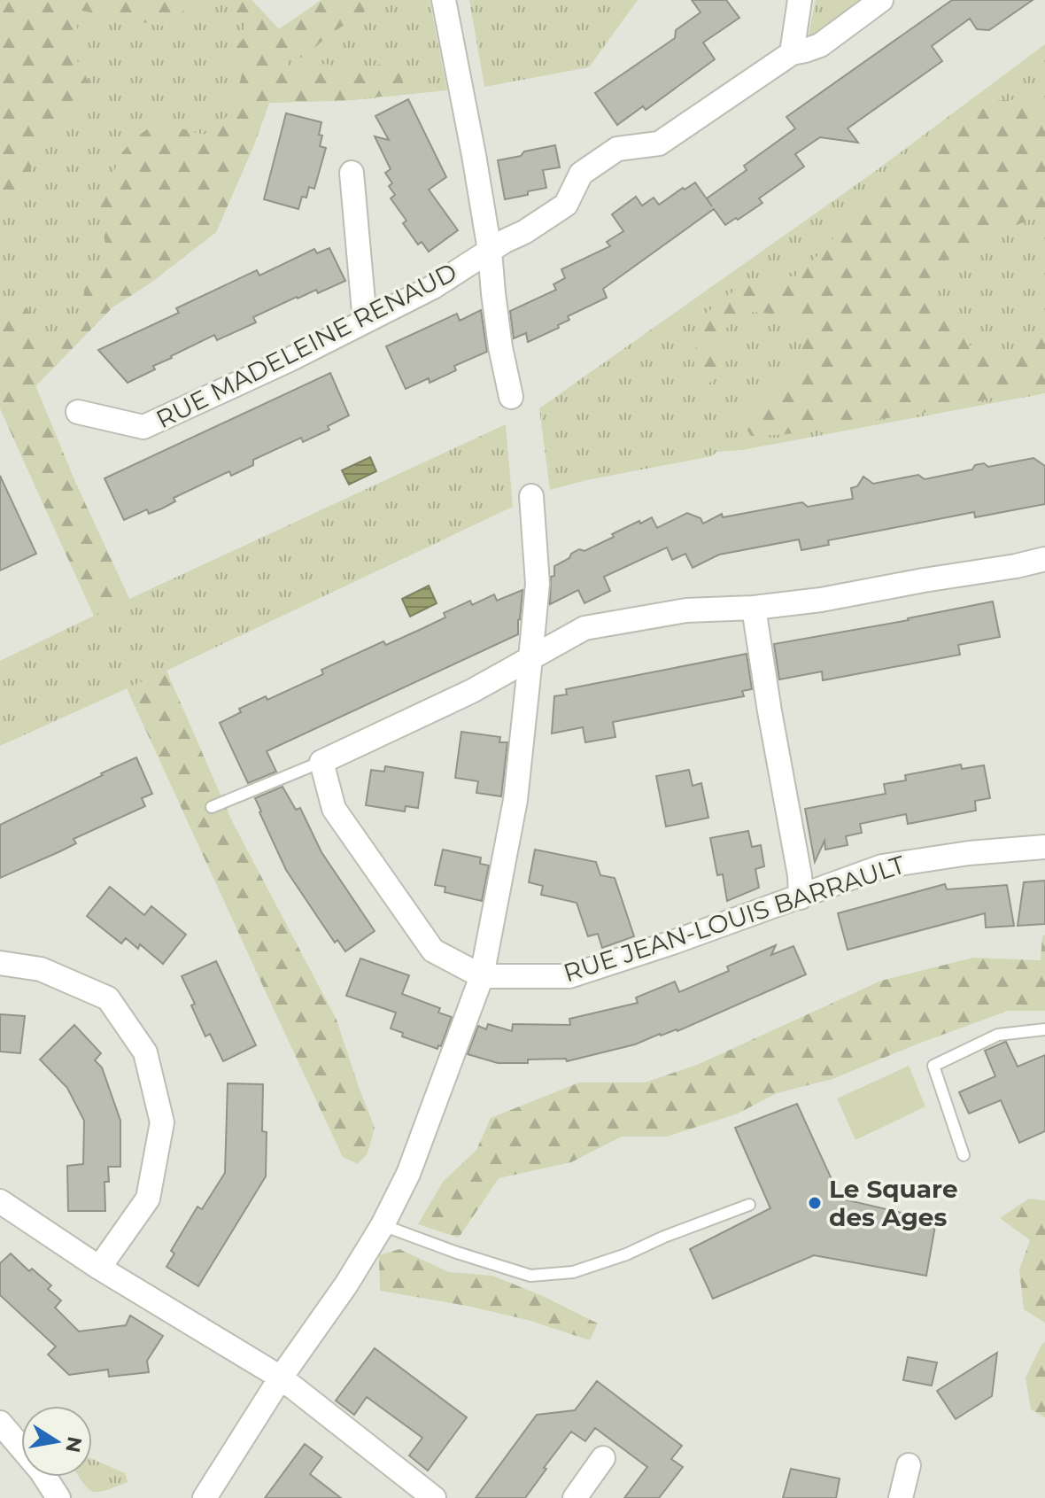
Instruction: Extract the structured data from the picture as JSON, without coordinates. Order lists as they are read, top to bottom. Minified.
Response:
{"streets":{"street":["RUE MADELEINE RENAUD","RUE JEAN-LOUIS BARRAULT"]},"places":["Le Square des Ages"],"north":"right"}
